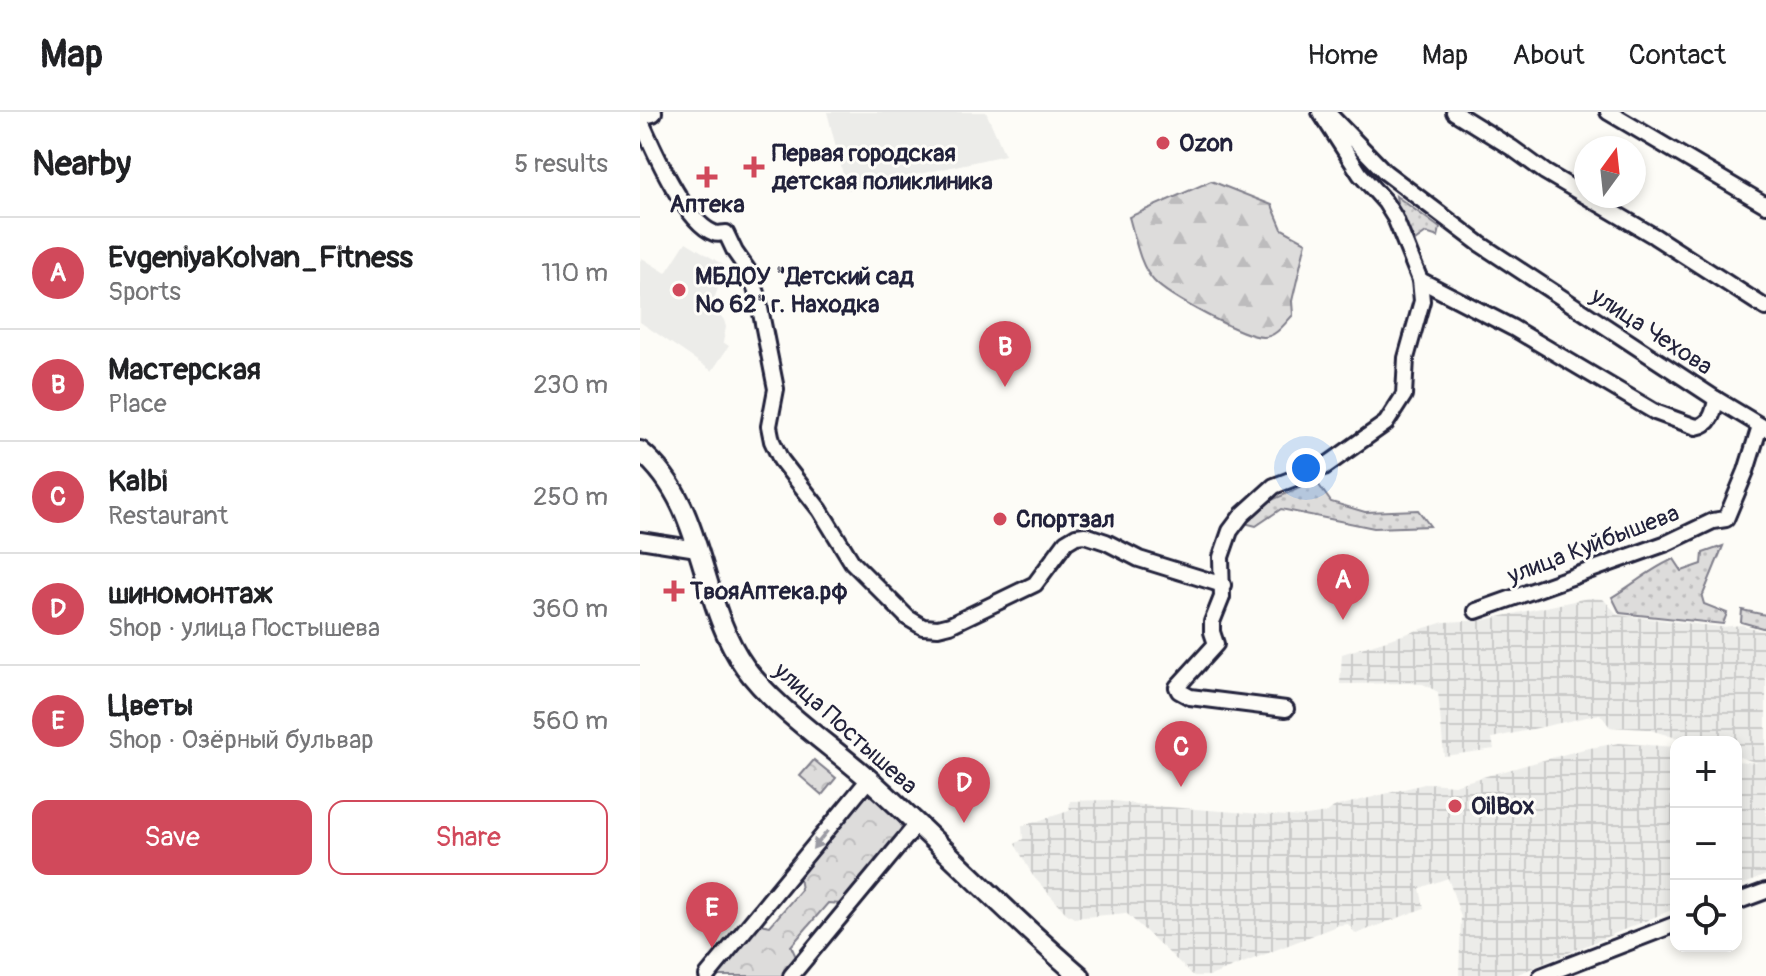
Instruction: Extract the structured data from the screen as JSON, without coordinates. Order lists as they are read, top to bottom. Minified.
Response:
{"streets":{"main road":["улица Постышева"],"street":["улица Чехова","улица Куйбышева"]},"places":{"other":["Ozon","МБДОУ \"Детский сад № 62\" г. Находка","Спортзал","OilBox"],"health":["Первая городская детская поликлиника","Аптека","ТвояАптека.рф"]},"north":"top","page":{"header":"Map","nav":["Home","Map","About","Contact"],"heading":["Nearby","5 results"],"list":[{"mark":"A","name":"EvgeniyaKolvan_Fitness","note":"Sports","value":"110 m"},{"mark":"B","name":"Мастерская","note":"Place","value":"230 m"},{"mark":"C","name":"Kalbi","note":"Restaurant","value":"250 m"},{"mark":"D","name":"шиномонтаж","note":"Shop · улица Постышева","value":"360 m"},{"mark":"E","name":"Цветы","note":"Shop · Озёрный бульвар","value":"560 m"}],"pins":["B","A","C","D","E"],"map_buttons":["+","−"],"buttons":["Save","Share"]}}
